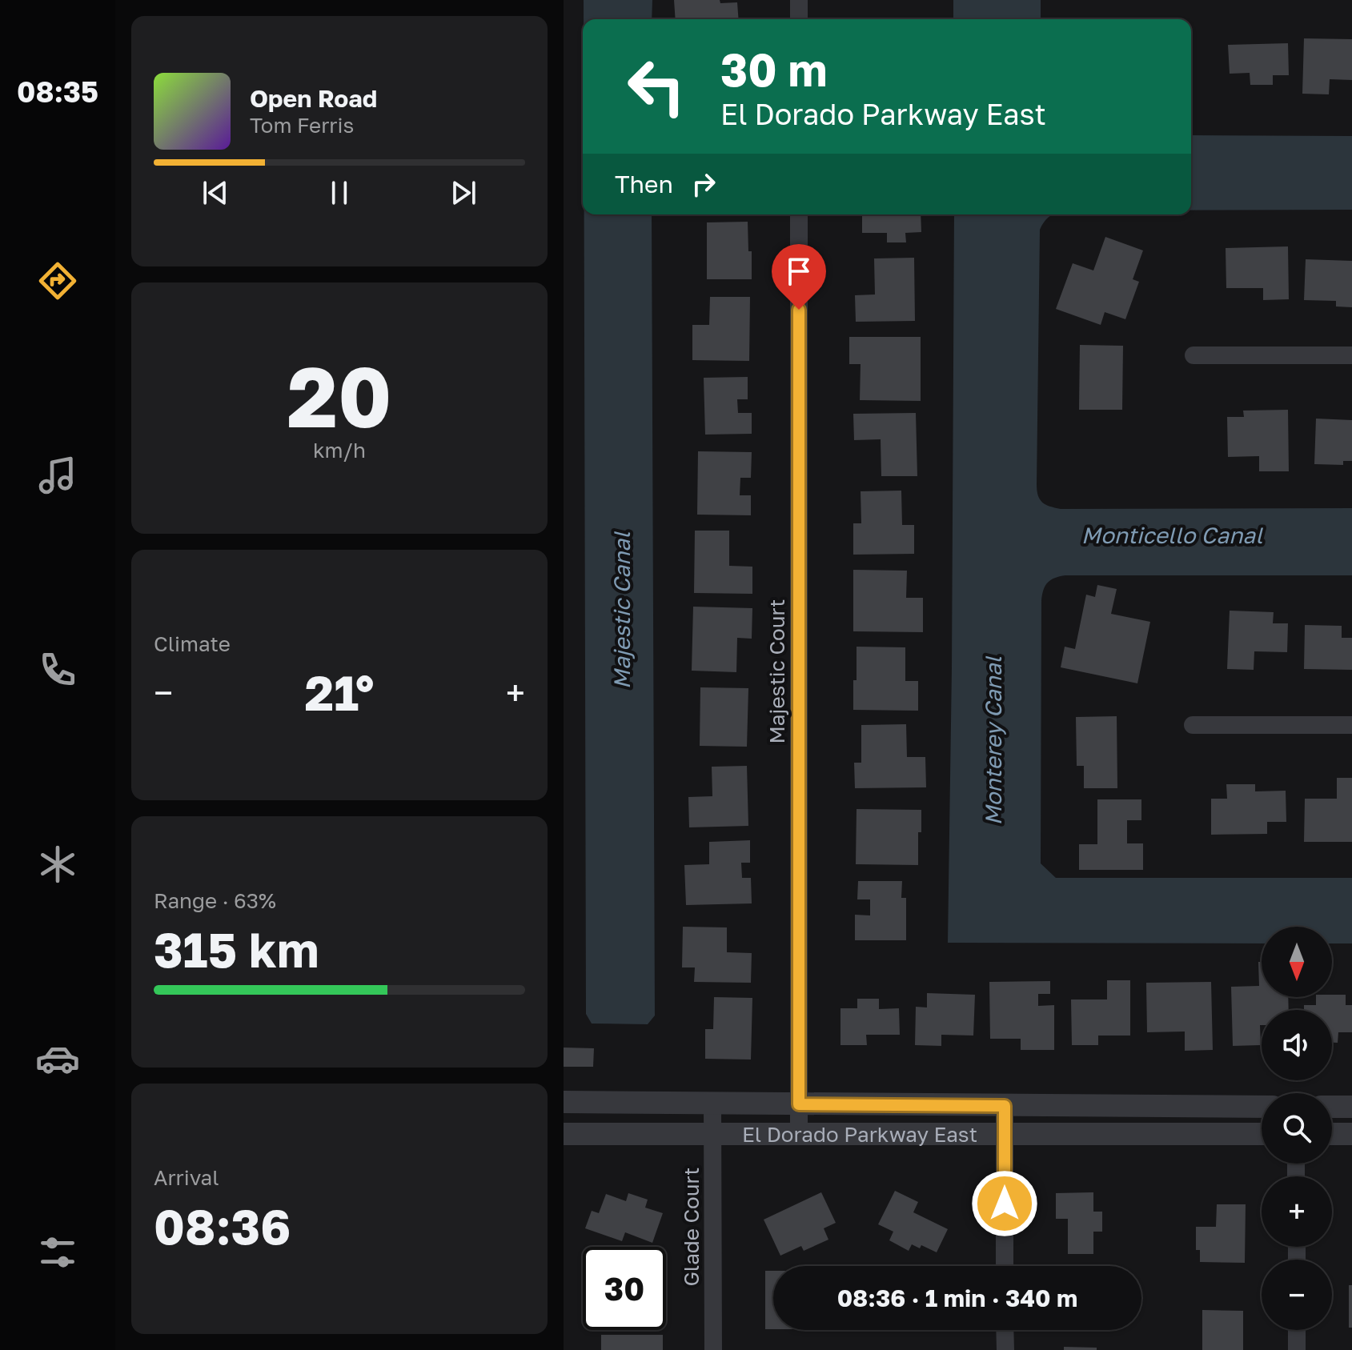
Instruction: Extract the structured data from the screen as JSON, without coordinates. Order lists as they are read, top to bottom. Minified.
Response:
{"streets":{"street":["Majestic Court","El Dorado Parkway East","Glade Court"]},"crossings":[["Majestic Court","El Dorado Parkway East"],["El Dorado Parkway East","Glade Court"]],"water":["Monticello Canal","Majestic Canal","Monterey Canal"],"north":"bottom","page":{"tabs":"08:35","turn":["30 m","El Dorado Parkway East"],"song":["Open Road","Tom Ferris"],"then":"Then","tile":[["20","km/h"],"Climate",["Range · 63%","315 km"],["Arrival","08:36"]],"heat":["−","21°","+"],"map_buttons":["+","−"],"limit":"30","trip":"08:36 · 1 min · 340 m"}}
